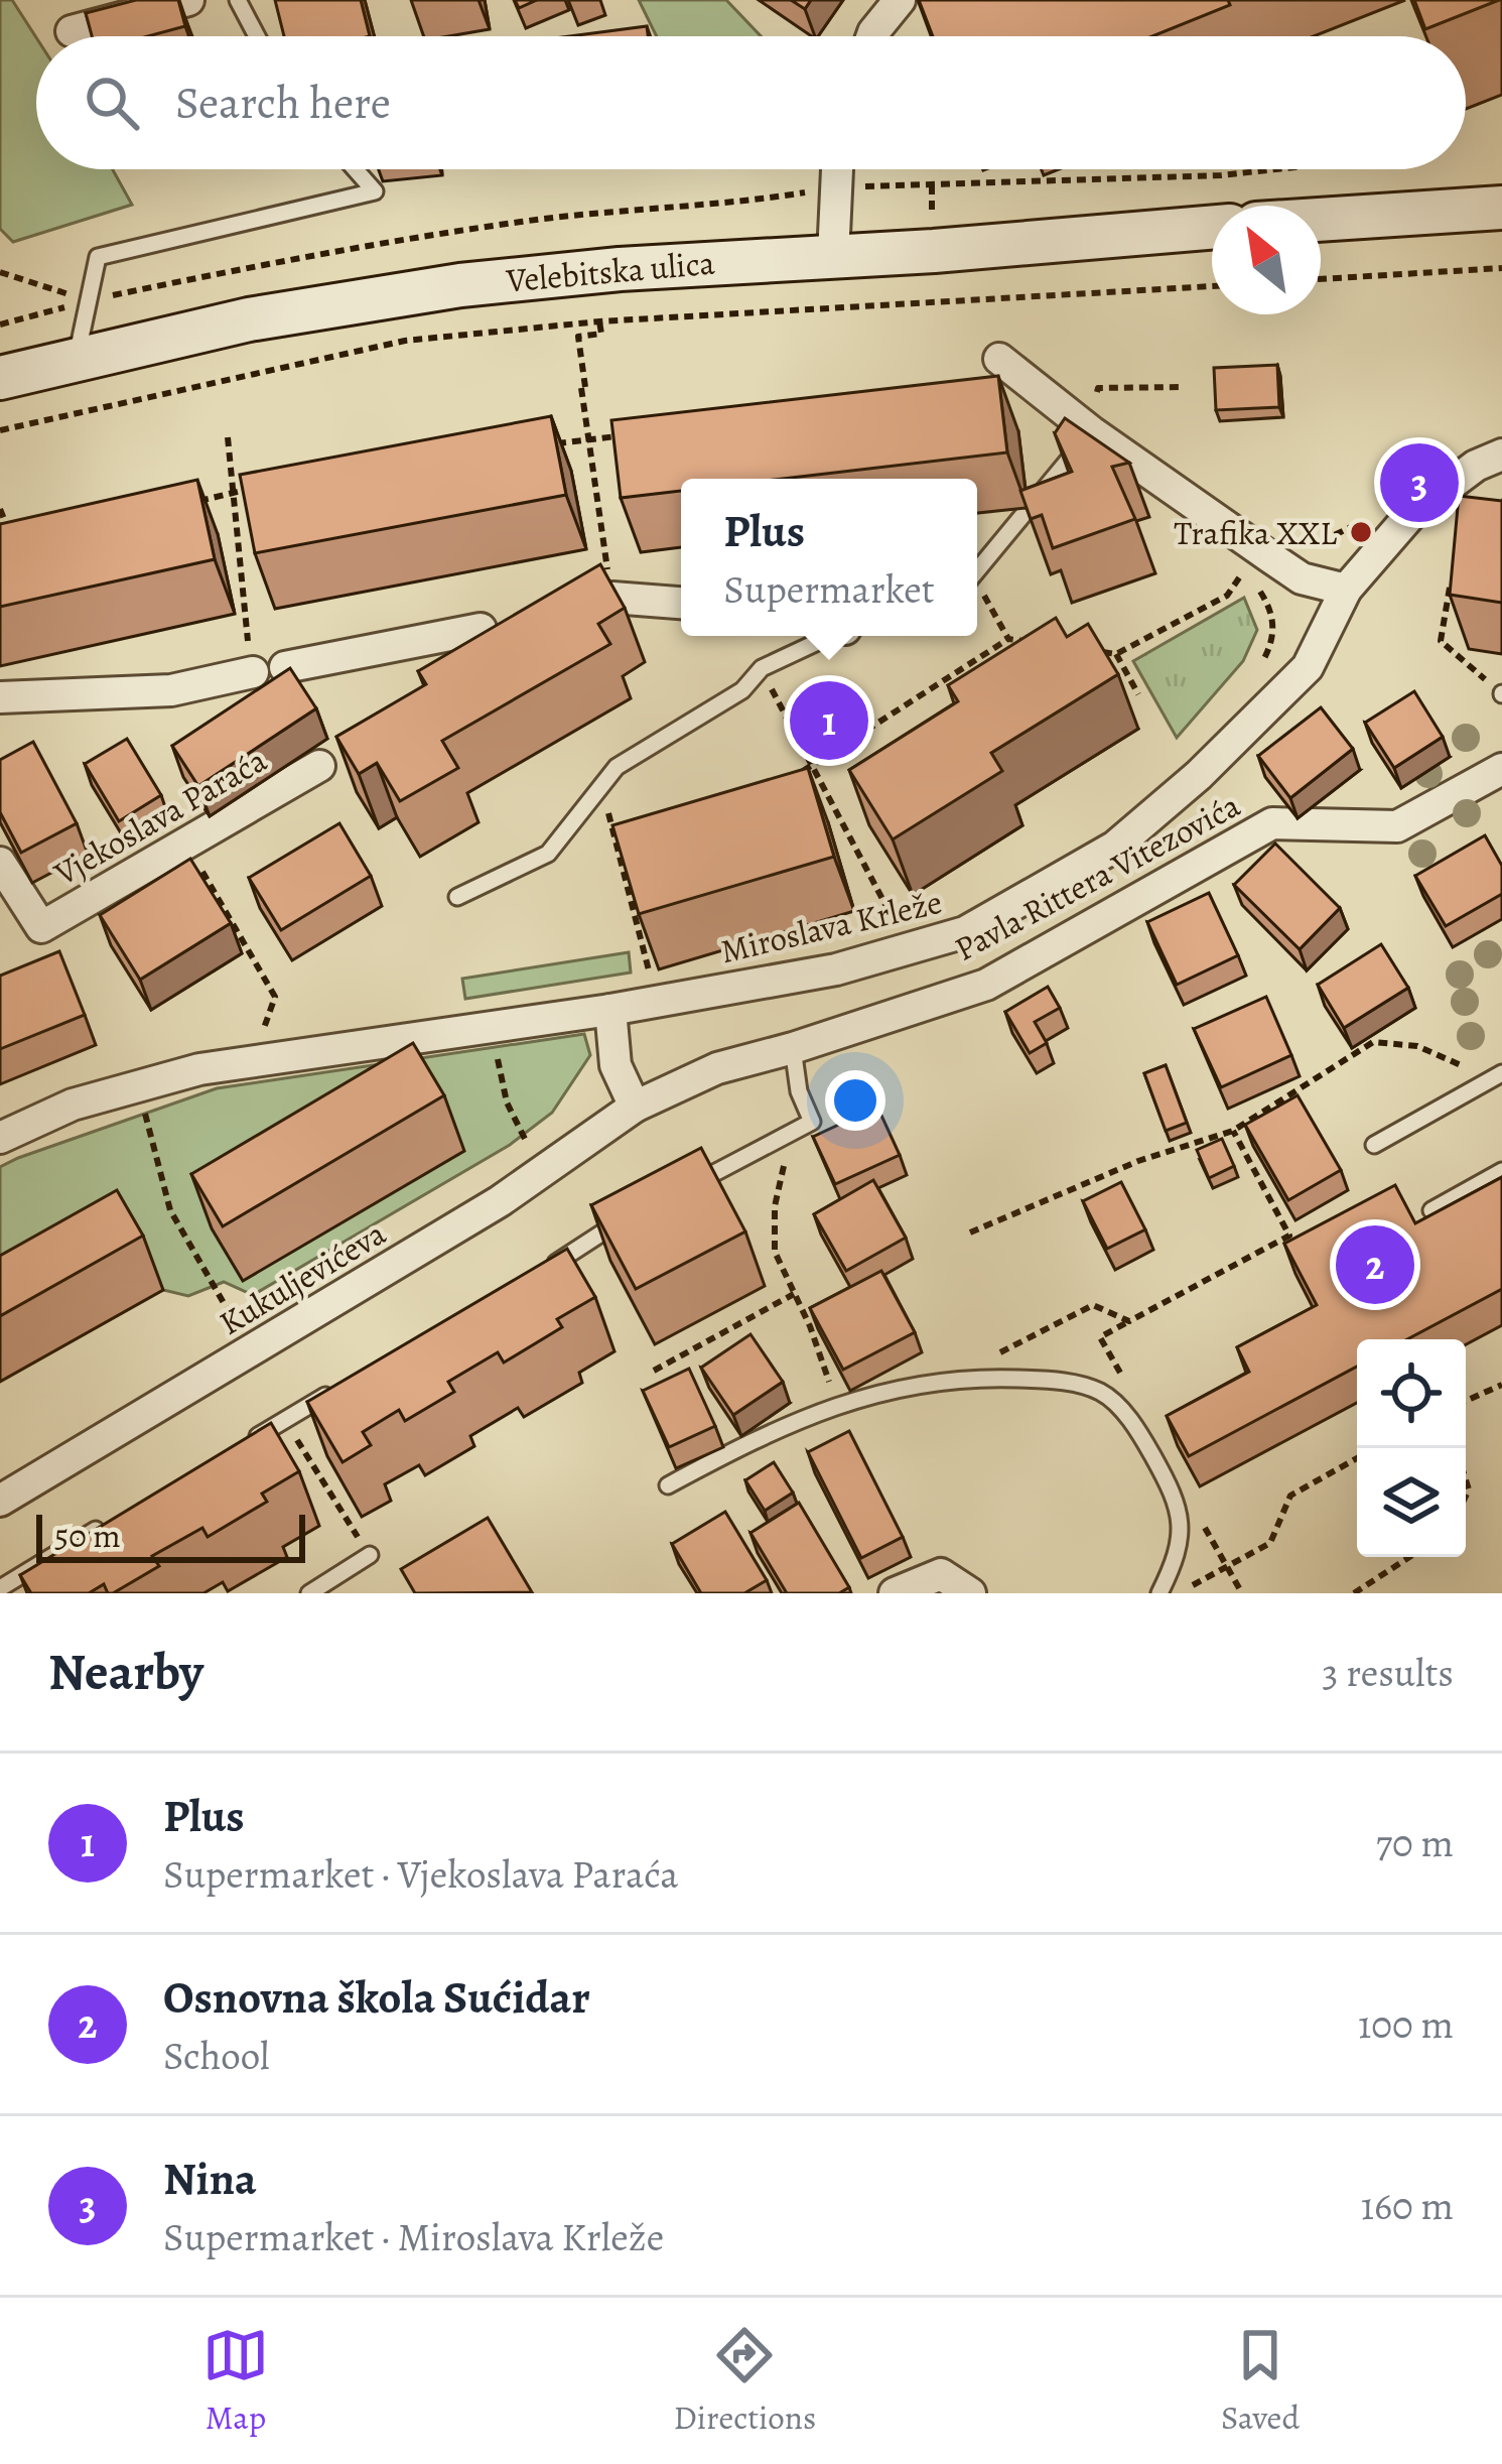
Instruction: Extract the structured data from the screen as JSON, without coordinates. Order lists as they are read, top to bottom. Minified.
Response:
{"streets":{"street":["Velebitska ulica","Vjekoslava Paraća","Pavla Rittera Vitezovića","Miroslava Krleže","Kukuljevićeva"]},"crossings":[["Pavla Rittera Vitezovića","Kukuljevićeva"]],"places":["Trafika XXL"],"scale_bar":"50 m","north":"top left","page":{"search":"Search here","pins":["3","1","2"],"popup":["Plus","Supermarket"],"scale":"50 m","heading":["Nearby","3 results"],"list":[{"mark":"1","name":"Plus","note":"Supermarket · Vjekoslava Paraća","value":"70 m"},{"mark":"2","name":"Osnovna škola Sućidar","note":"School","value":"100 m"},{"mark":"3","name":"Nina","note":"Supermarket · Miroslava Krleže","value":"160 m"}],"nav":["Map","Directions","Saved"]}}
